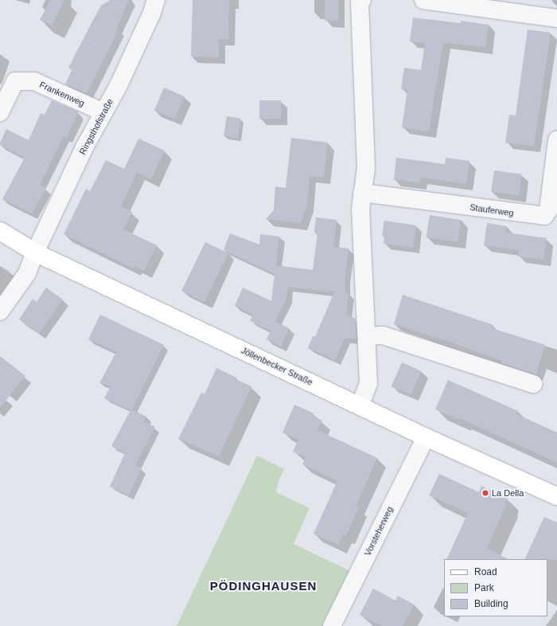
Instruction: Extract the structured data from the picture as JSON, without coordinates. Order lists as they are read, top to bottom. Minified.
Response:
{"streets":{"main road":["Jöllenbecker Straße"],"street":["Frankenweg","Ringsthofstraße","Stauferweg","Vorsteherweg"]},"crossings":[["Frankenweg","Ringsthofstraße"],["Ringsthofstraße","Jöllenbecker Straße"],["Jöllenbecker Straße","Vorsteherweg"]],"districts":["PÖDINGHAUSEN"],"places":["La Della"],"legend":["Road","Park","Building"]}
